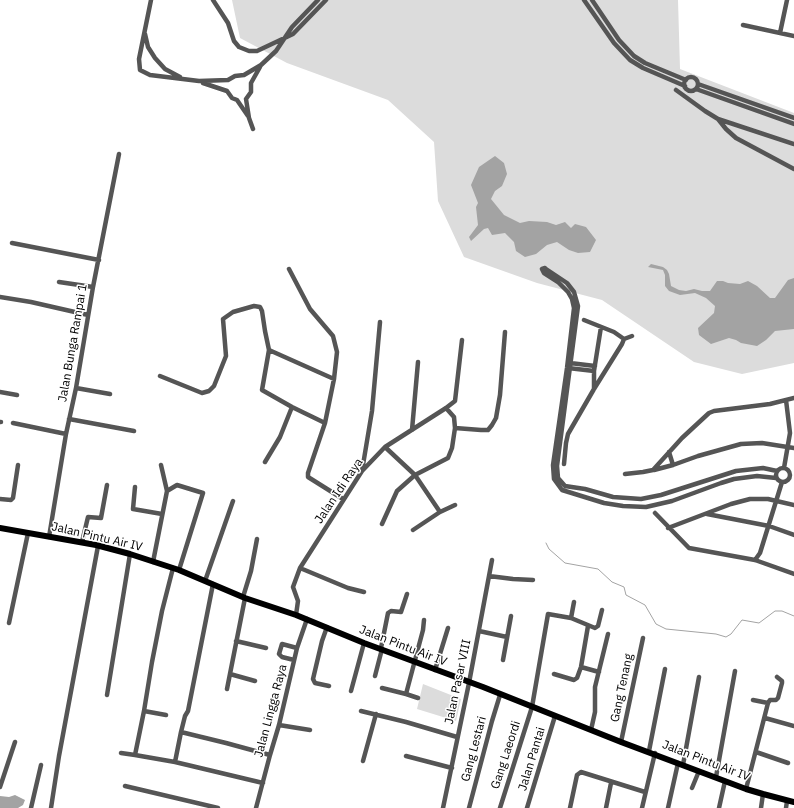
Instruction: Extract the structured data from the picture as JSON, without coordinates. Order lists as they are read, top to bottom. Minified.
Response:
{"streets":{"main road":["Jalan Pintu Air IV"],"street":["Jalan Bunga Rampai 1","Jalan Idi Raya","Jalan Pasar VIII","Gang Tenang","Jalan Lingga Raya","Gang Lestari","Gang Laeordi","Jalan Pantai"]},"crossings":[["Jalan Bunga Rampai 1","Jalan Pintu Air IV"],["Jalan Idi Raya","Jalan Pintu Air IV"],["Jalan Pintu Air IV","Jalan Pasar VIII"],["Jalan Pintu Air IV","Gang Tenang"],["Jalan Pintu Air IV","Jalan Lingga Raya"],["Jalan Pintu Air IV","Gang Lestari"],["Jalan Pintu Air IV","Gang Laeordi"],["Jalan Pintu Air IV","Jalan Pantai"]]}
